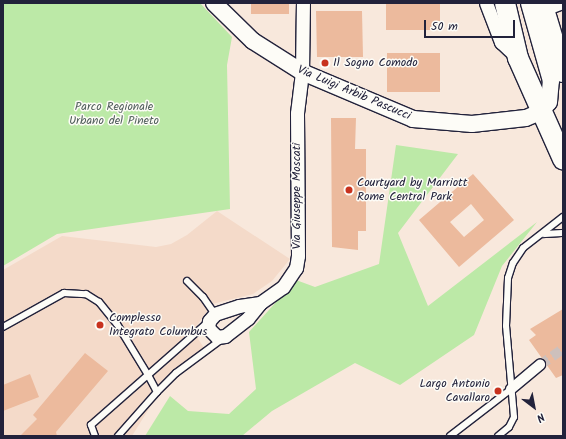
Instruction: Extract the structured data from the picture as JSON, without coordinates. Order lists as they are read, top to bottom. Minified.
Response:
{"streets":{"street":["Via Luigi Arbib Pascucci","Via Giuseppe Moscati"]},"crossings":[["Via Luigi Arbib Pascucci","Via Giuseppe Moscati"]],"parks":["Parco Regionale Urbano del Pineto"],"places":["Il Sogno Comodo","Courtyard by Marriott Rome Central Park","Complesso Integrato Columbus","Largo Antonio Cavallaro"],"scale_bar":"50 m","north":"bottom right"}
